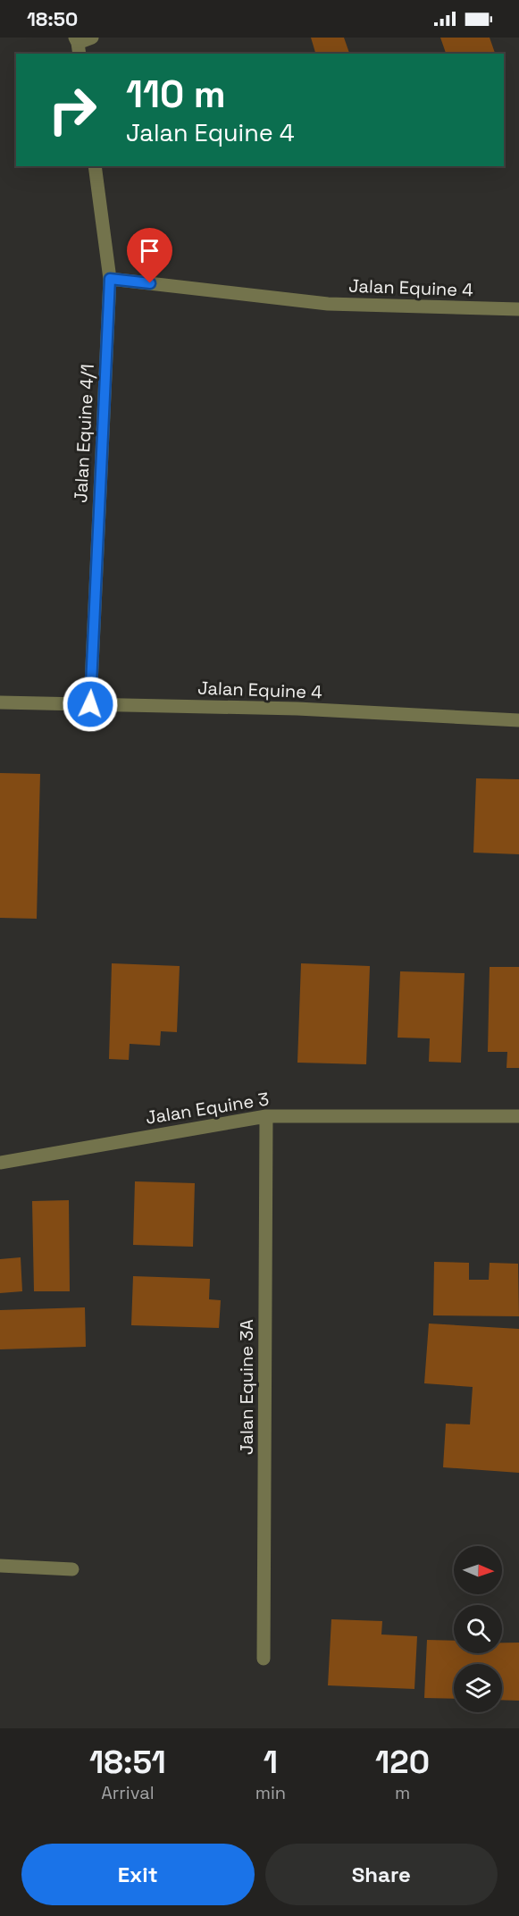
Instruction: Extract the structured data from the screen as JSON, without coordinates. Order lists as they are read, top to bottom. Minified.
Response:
{"streets":{"street":["Jalan Equine 4","Jalan Equine 4/1","Jalan Equine 3","Jalan Equine 3A"]},"crossings":[["Jalan Equine 4","Jalan Equine 4/1"],["Jalan Equine 3","Jalan Equine 3A"]],"north":"right","page":{"status":"18:50","turn":["110 m","Jalan Equine 4"],"eta":["18:51","Arrival","1","min","120","m"],"buttons":["Exit","Share"]}}
